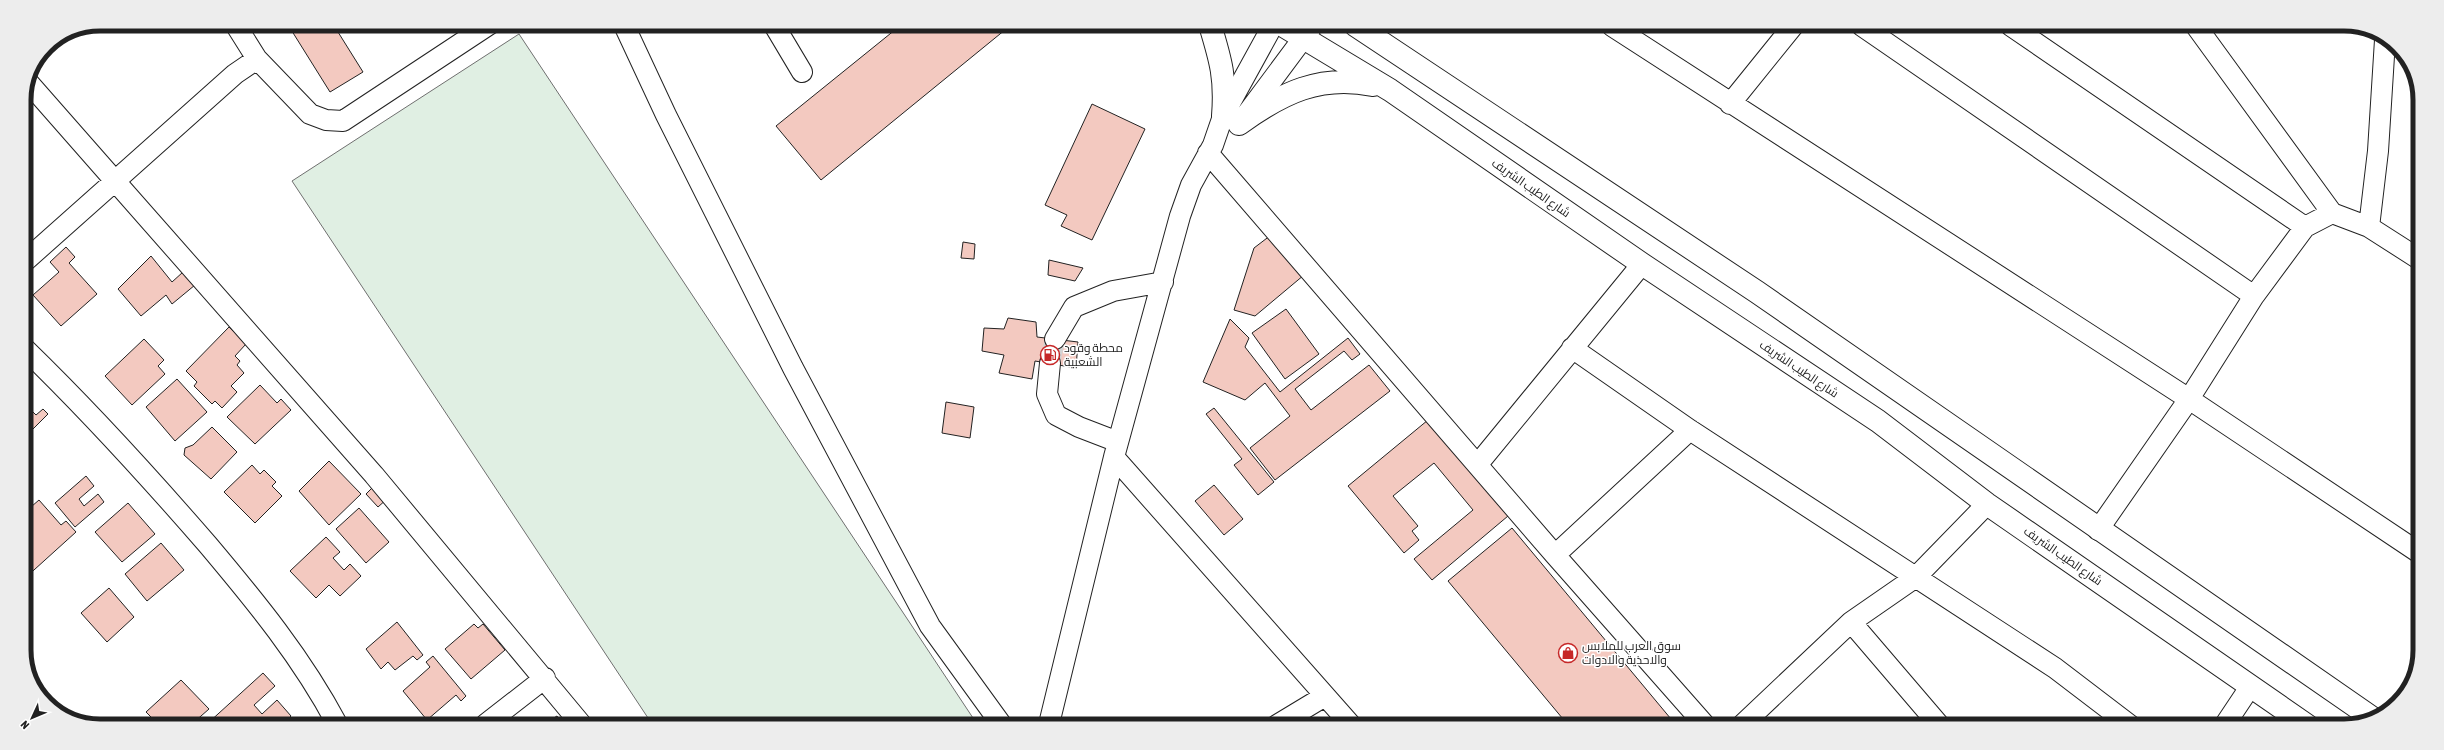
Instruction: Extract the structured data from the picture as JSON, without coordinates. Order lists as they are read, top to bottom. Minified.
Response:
{"streets":{"main road":["شارع الطيب الشريف"]},"places":{"fuel station":["محطة وقود الشعبية"],"shop":["سوق العرب للملابس والاحذية والادوات"]},"north":"bottom left"}
